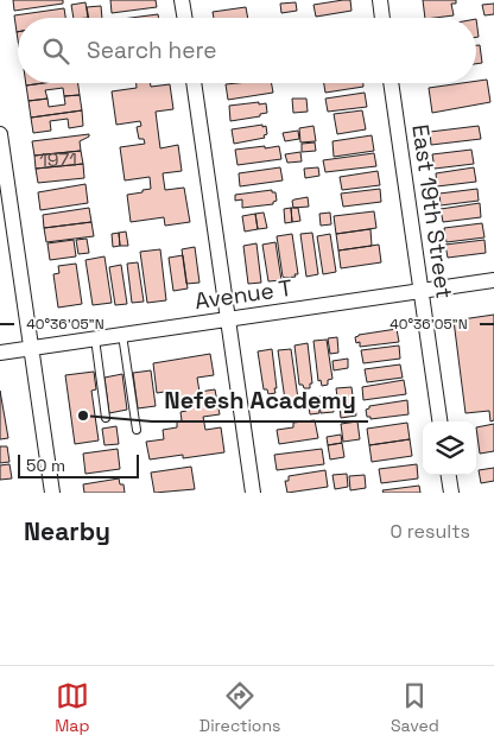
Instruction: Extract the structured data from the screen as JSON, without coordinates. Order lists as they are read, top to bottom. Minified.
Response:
{"streets":{"street":["East 19th Street","Avenue T"]},"crossings":[["East 19th Street","Avenue T"]],"places":["Nefesh Academy"],"house_numbers":["1971"],"scale_bar":"50 m","page":{"search":"Search here","scale":"50 m","heading":["Nearby","0 results"],"nav":["Map","Directions","Saved"]},"coordinates":["40°36'05\"N"]}
